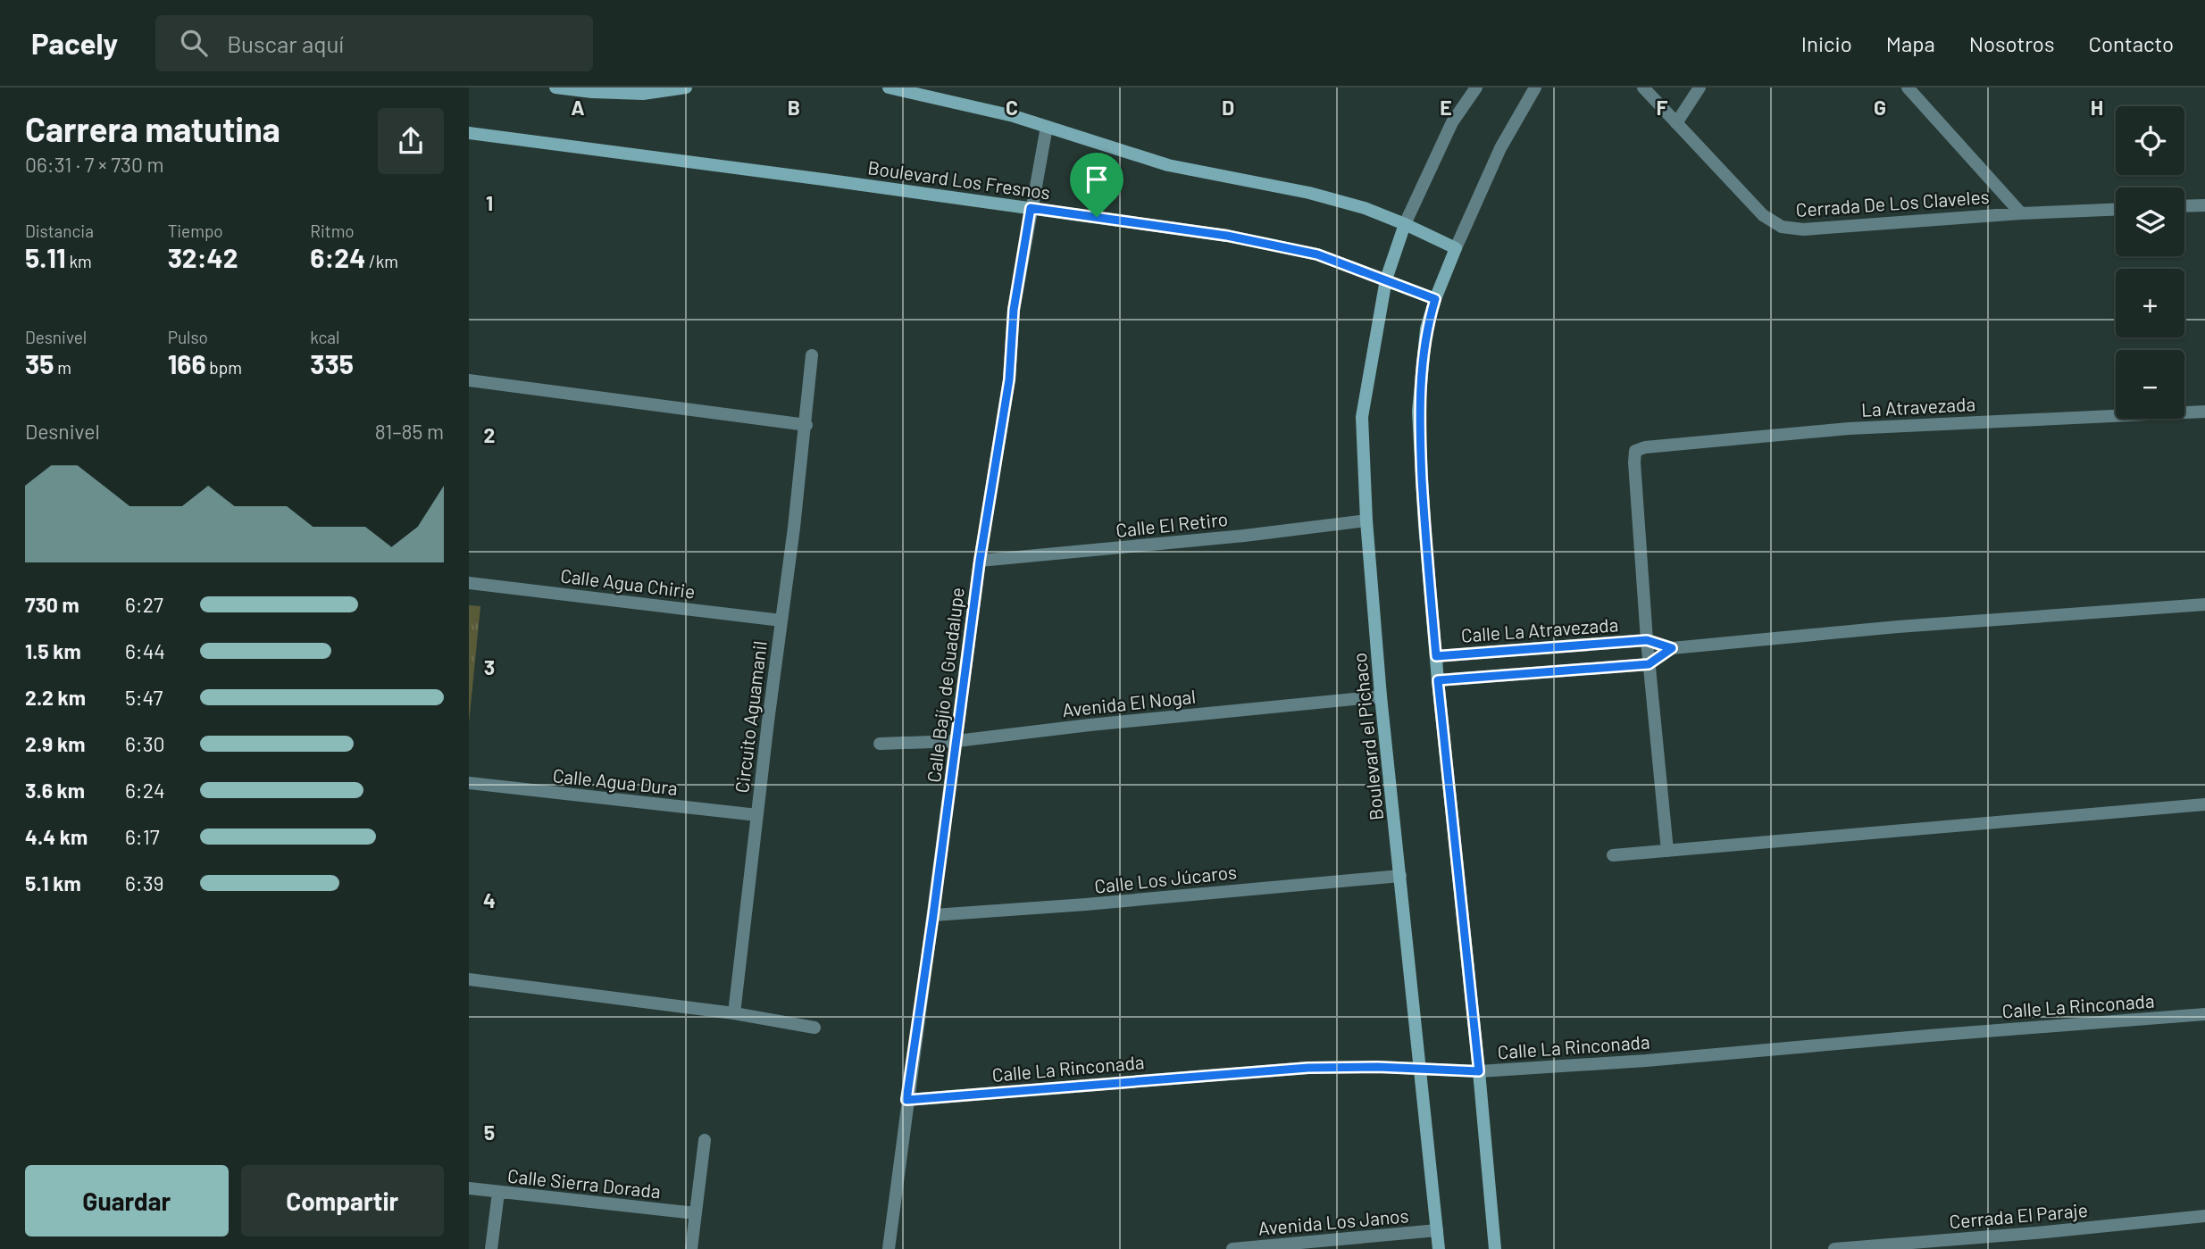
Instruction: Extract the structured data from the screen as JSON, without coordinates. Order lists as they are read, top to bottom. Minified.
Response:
{"streets":{"street":["Boulevard Los Fresnos","Cerrada De Los Claveles","La Atravezada","Calle El Retiro","Calle Agua Chirie","Calle La Atravezada","Calle Bajío de Guadalupe","Avenida El Nogal","Circuito Aguamanil","Boulevard el Pichaco","Calle Agua Dura","Calle Los Júcaros","Calle La Rinconada","Calle Sierra Dorada","Cerrada El Paraje","Avenida Los Janos"]},"crossings":[["Boulevard Los Fresnos","Calle Bajío de Guadalupe"],["Boulevard Los Fresnos","Boulevard el Pichaco"],["La Atravezada","Calle La Atravezada"],["Calle El Retiro","Calle Bajío de Guadalupe"],["Calle El Retiro","Boulevard el Pichaco"],["Calle Agua Chirie","Circuito Aguamanil"],["Calle Bajío de Guadalupe","Avenida El Nogal"],["Calle Bajío de Guadalupe","Calle Los Júcaros"],["Calle Bajío de Guadalupe","Calle La Rinconada"],["Avenida El Nogal","Boulevard el Pichaco"],["Circuito Aguamanil","Calle Agua Dura"],["Boulevard el Pichaco","Calle Los Júcaros"],["Boulevard el Pichaco","Calle La Rinconada"],["Boulevard el Pichaco","Avenida Los Janos"]],"page":{"header":"Pacely","search":"Buscar aquí","nav":["Inicio","Mapa","Nosotros","Contacto"],"heading":["Carrera matutina","06:31 · 7 × 730 m"],"map_buttons":["+","−"],"stats":[["Distancia","5.11 km"],["Tiempo","32:42"],["Ritmo","6:24 /km"],["Desnivel","35 m"],["Pulso","166 bpm"],["kcal","335"]],"chart":["Desnivel","81–85 m"],"list":[{"name":"730 m","note":"6:27"},{"name":"1.5 km","note":"6:44"},{"name":"2.2 km","note":"5:47"},{"name":"2.9 km","note":"6:30"},{"name":"3.6 km","note":"6:24"},{"name":"4.4 km","note":"6:17"},{"name":"5.1 km","note":"6:39"}],"buttons":["Guardar","Compartir"]},"grid":{"columns":["A","B","C","D","E","F","G","H"],"rows":["1","2","3","4","5"]}}
